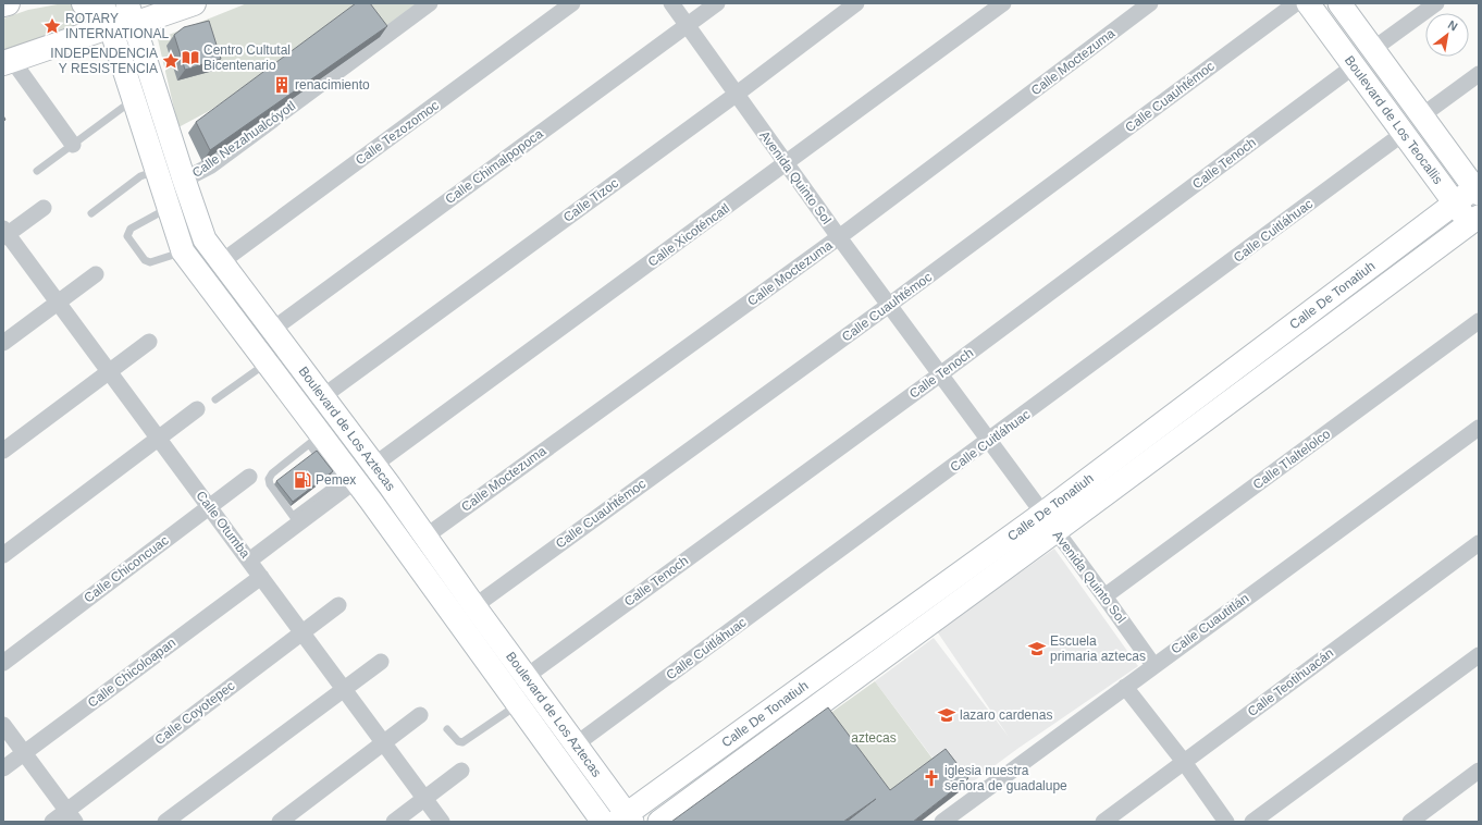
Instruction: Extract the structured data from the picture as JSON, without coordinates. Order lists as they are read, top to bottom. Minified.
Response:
{"streets":{"street":["Calle Moctezuma","Calle Cuauhtémoc","Boulevard de Los Teocallis","Calle Tezozomoc","Calle Nezahualcóyotl","Calle Tenoch","Calle Chimalpopoca","Avenida Quinto Sol","Calle Tizoc","Calle Cuitláhuac","Calle Xicoténcatl","Calle De Tonatiuh","Boulevard de Los Aztecas","Calle Tlaltelolco","Calle Otumba","Calle Chiconcuac","Calle Cuautitlán","Calle Chicoloapan","Calle Teotihuacán","Calle Coyotepec"]},"crossings":[["Calle Moctezuma","Avenida Quinto Sol"],["Calle Moctezuma","Boulevard de Los Aztecas"],["Calle Cuauhtémoc","Avenida Quinto Sol"],["Calle Cuauhtémoc","Boulevard de Los Aztecas"],["Boulevard de Los Teocallis","Calle Tenoch"],["Boulevard de Los Teocallis","Calle Cuitláhuac"],["Boulevard de Los Teocallis","Calle De Tonatiuh"],["Calle Tezozomoc","Boulevard de Los Aztecas"],["Calle Nezahualcóyotl","Boulevard de Los Aztecas"],["Calle Tenoch","Avenida Quinto Sol"],["Calle Tenoch","Boulevard de Los Aztecas"],["Calle Chimalpopoca","Avenida Quinto Sol"],["Calle Chimalpopoca","Boulevard de Los Aztecas"],["Avenida Quinto Sol","Calle Tizoc"],["Avenida Quinto Sol","Calle Cuitláhuac"],["Avenida Quinto Sol","Calle Xicoténcatl"],["Avenida Quinto Sol","Calle De Tonatiuh"],["Avenida Quinto Sol","Calle Tlaltelolco"],["Avenida Quinto Sol","Calle Cuautitlán"],["Calle Tizoc","Boulevard de Los Aztecas"],["Calle Cuitláhuac","Boulevard de Los Aztecas"],["Calle Xicoténcatl","Boulevard de Los Aztecas"],["Calle De Tonatiuh","Boulevard de Los Aztecas"],["Calle Otumba","Calle Chiconcuac"],["Calle Otumba","Calle Chicoloapan"],["Calle Otumba","Calle Coyotepec"]],"parks":["aztecas"],"places":{"place":["ROTARY INTERNATIONAL","INDEPENDENCIA Y RESISTENCIA"],"library":["Centro Cultutal Bicentenario"],"building":["renacimiento"],"fuel station":["Pemex"],"school or university":["Escuela primaria aztecas","lazaro cardenas"],"church":["iglesia nuestra señora de guadalupe"]},"north":"top right"}
